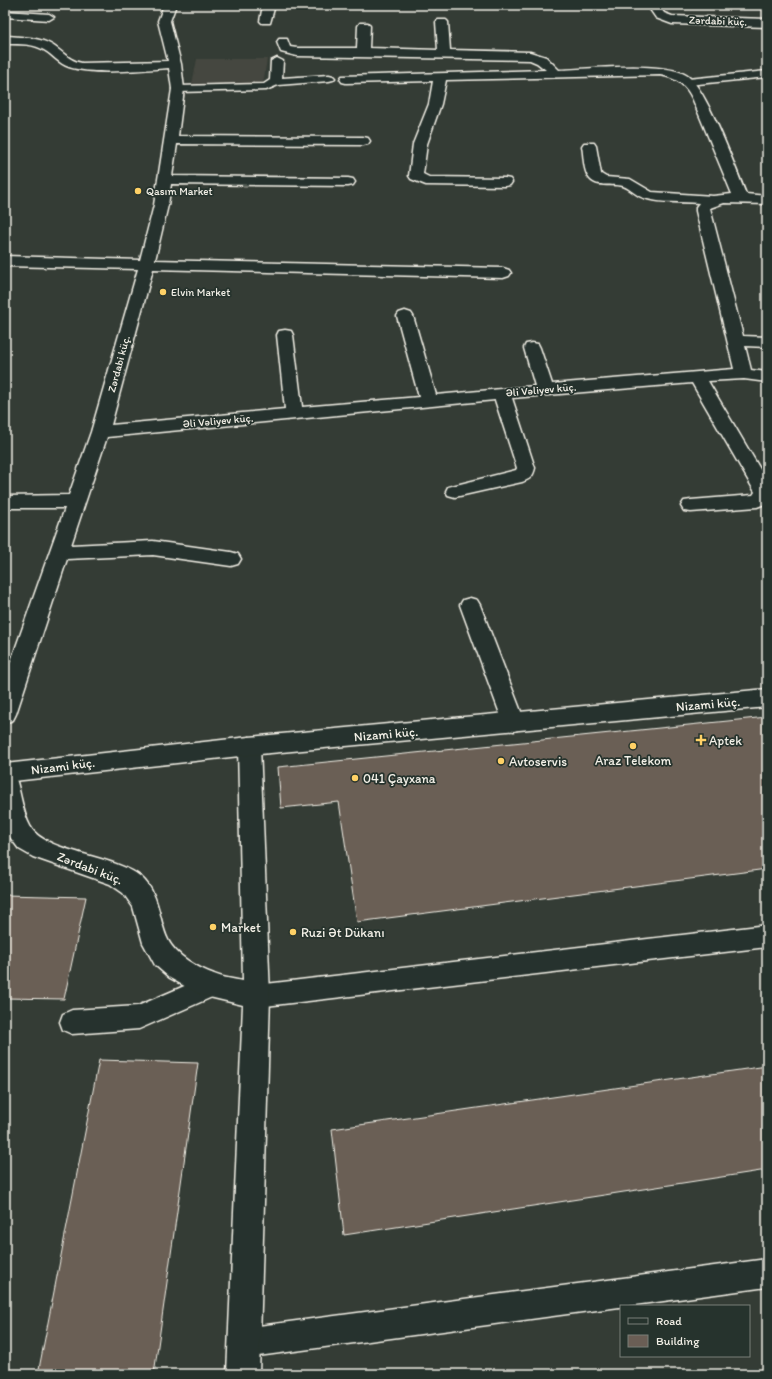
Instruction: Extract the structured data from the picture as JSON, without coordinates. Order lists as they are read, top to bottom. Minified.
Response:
{"streets":{"street":["Zərdabi küç.","Əli Vəliyev küç.","Nizami küç."]},"crossings":[["Zərdabi küç.","Əli Vəliyev küç."]],"places":{"other":["Qasım Market","Elvin Market","Araz Telekom","Avtoservis","041 Çayxana","Market","Ruzi Ət Dükanı"],"health":["Aptek"]},"legend":["Road","Building"]}
